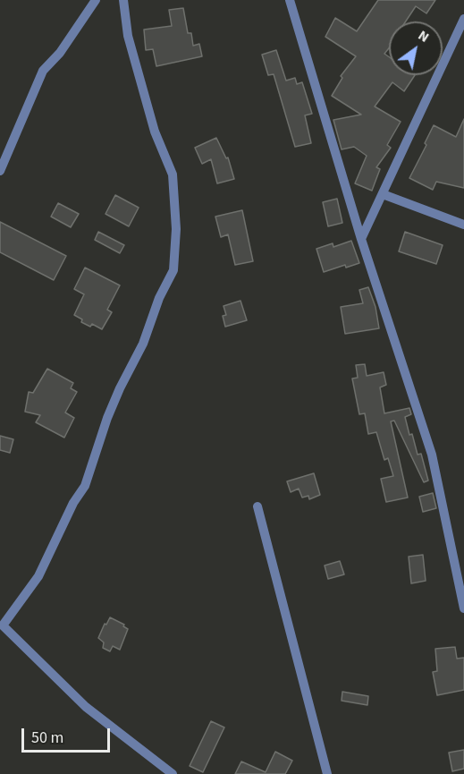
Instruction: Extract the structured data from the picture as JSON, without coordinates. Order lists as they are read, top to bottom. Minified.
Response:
{"scale_bar":"50 m","north":"top right"}
